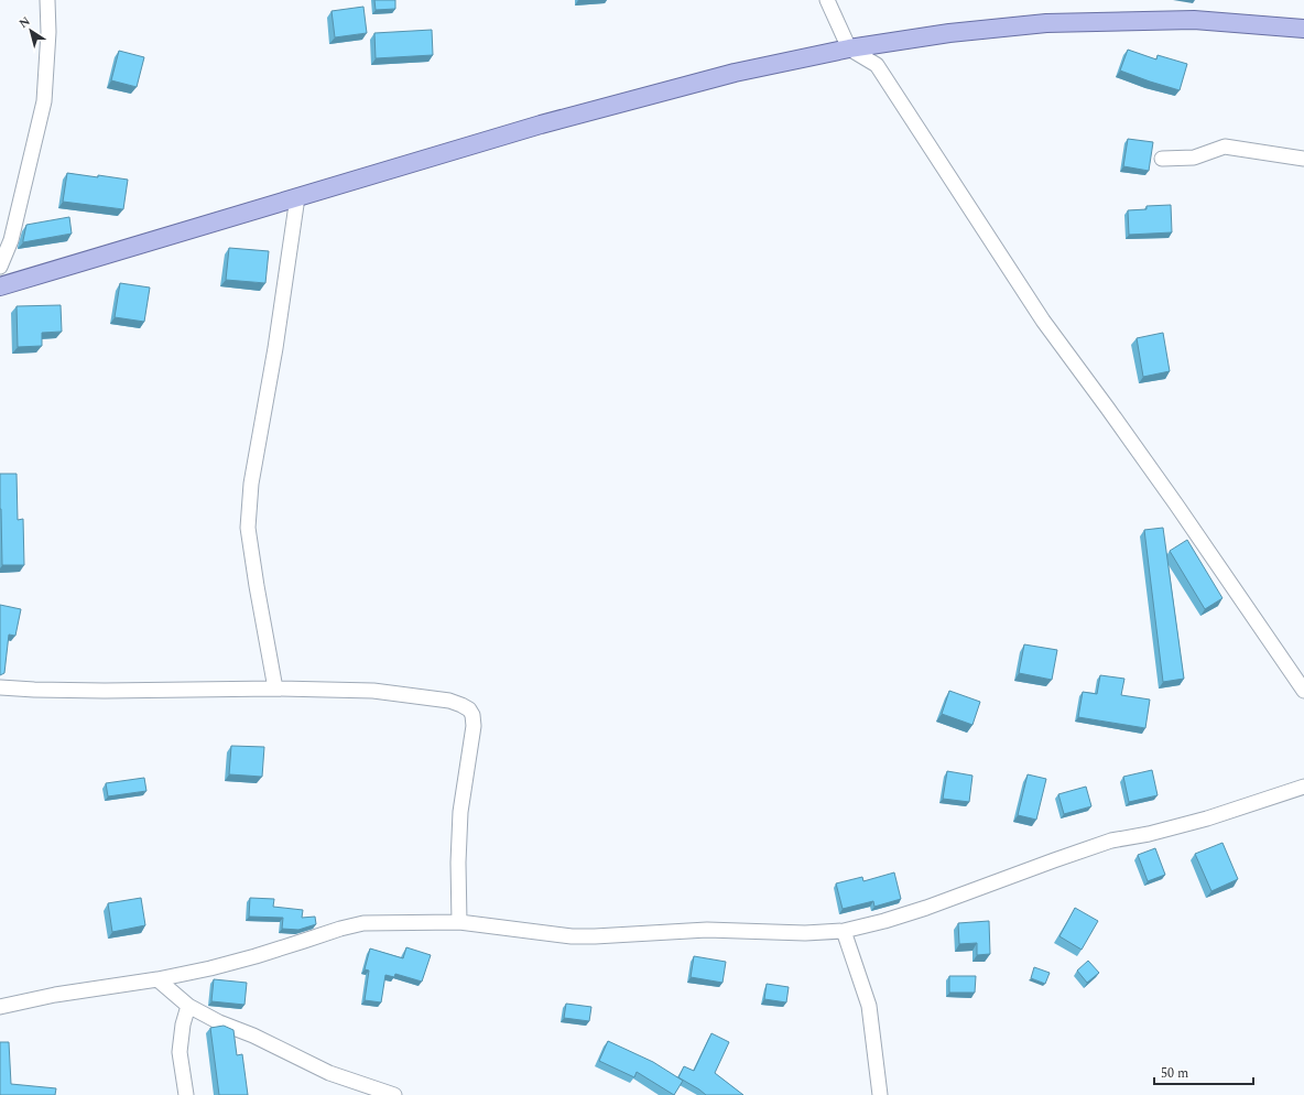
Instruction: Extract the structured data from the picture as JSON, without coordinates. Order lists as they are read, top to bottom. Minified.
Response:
{"scale_bar":"50 m","north":"top left"}
